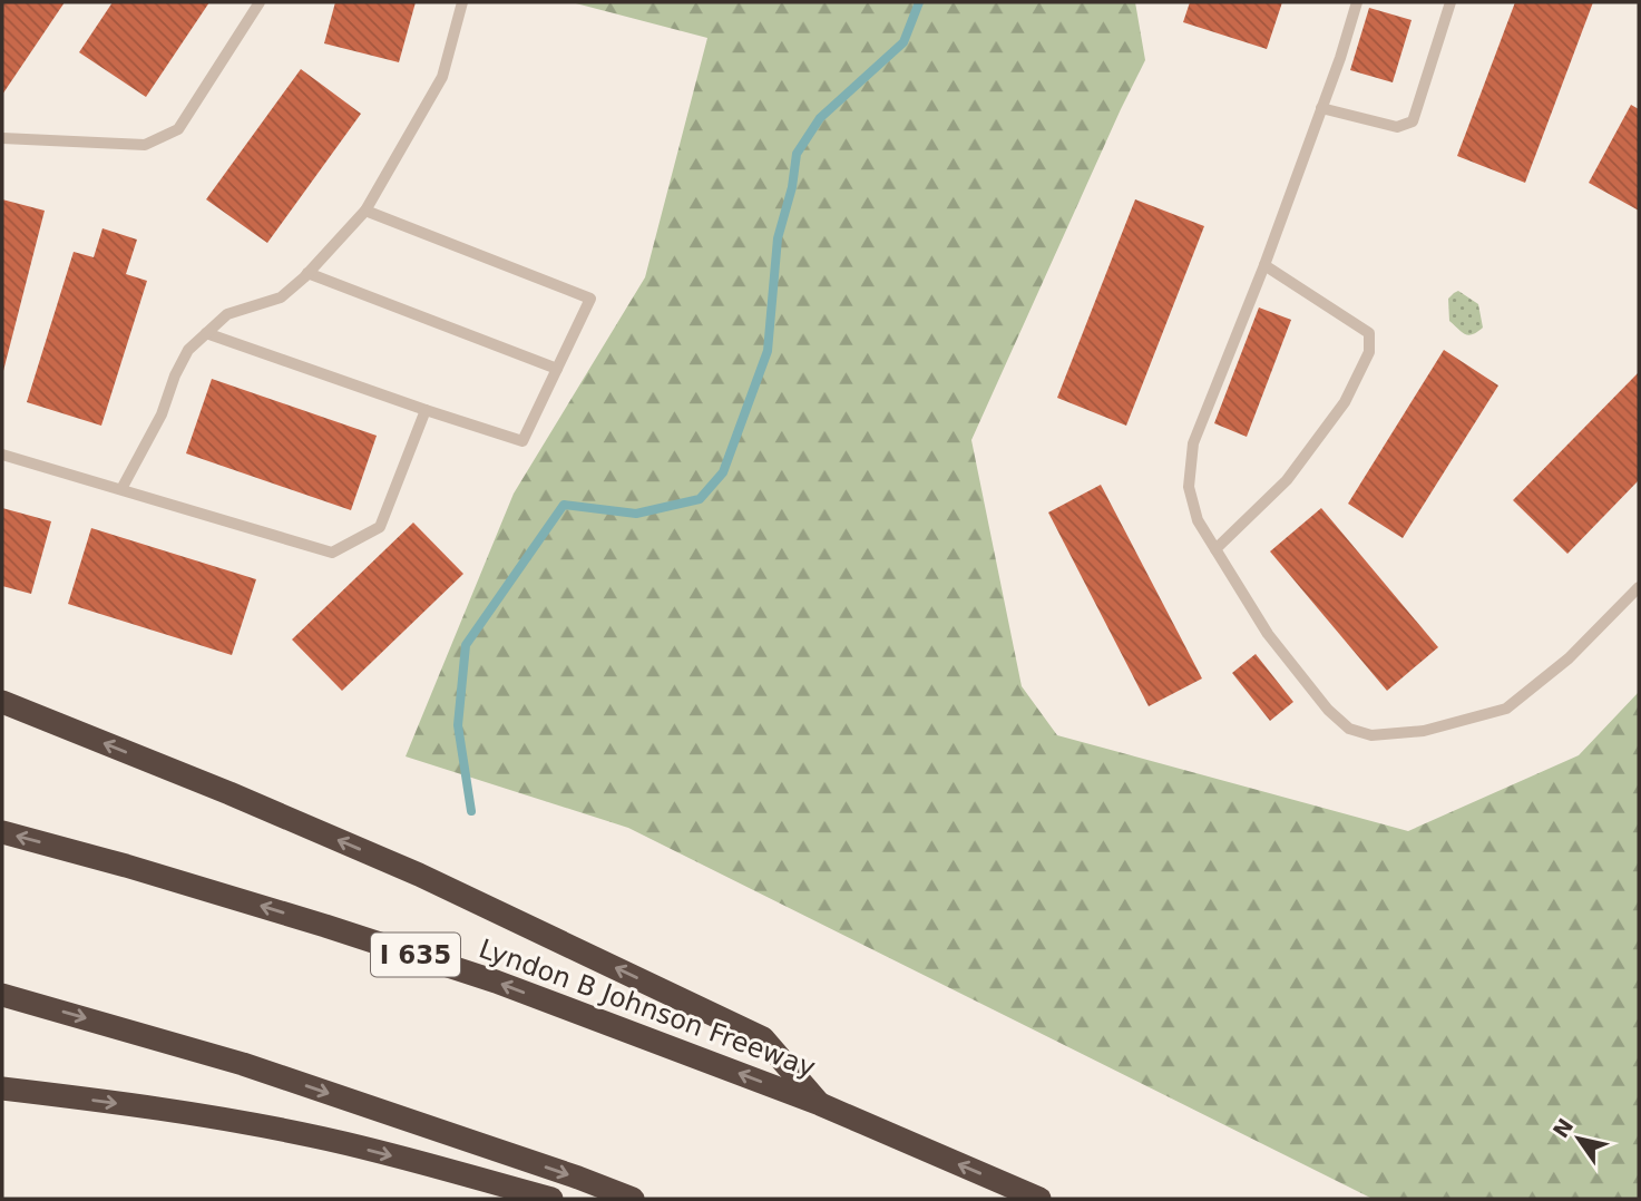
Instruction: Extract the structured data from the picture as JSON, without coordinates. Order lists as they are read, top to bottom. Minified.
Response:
{"streets":{"highway":["I 635","Lyndon B Johnson Freeway"]},"north":"top left"}
